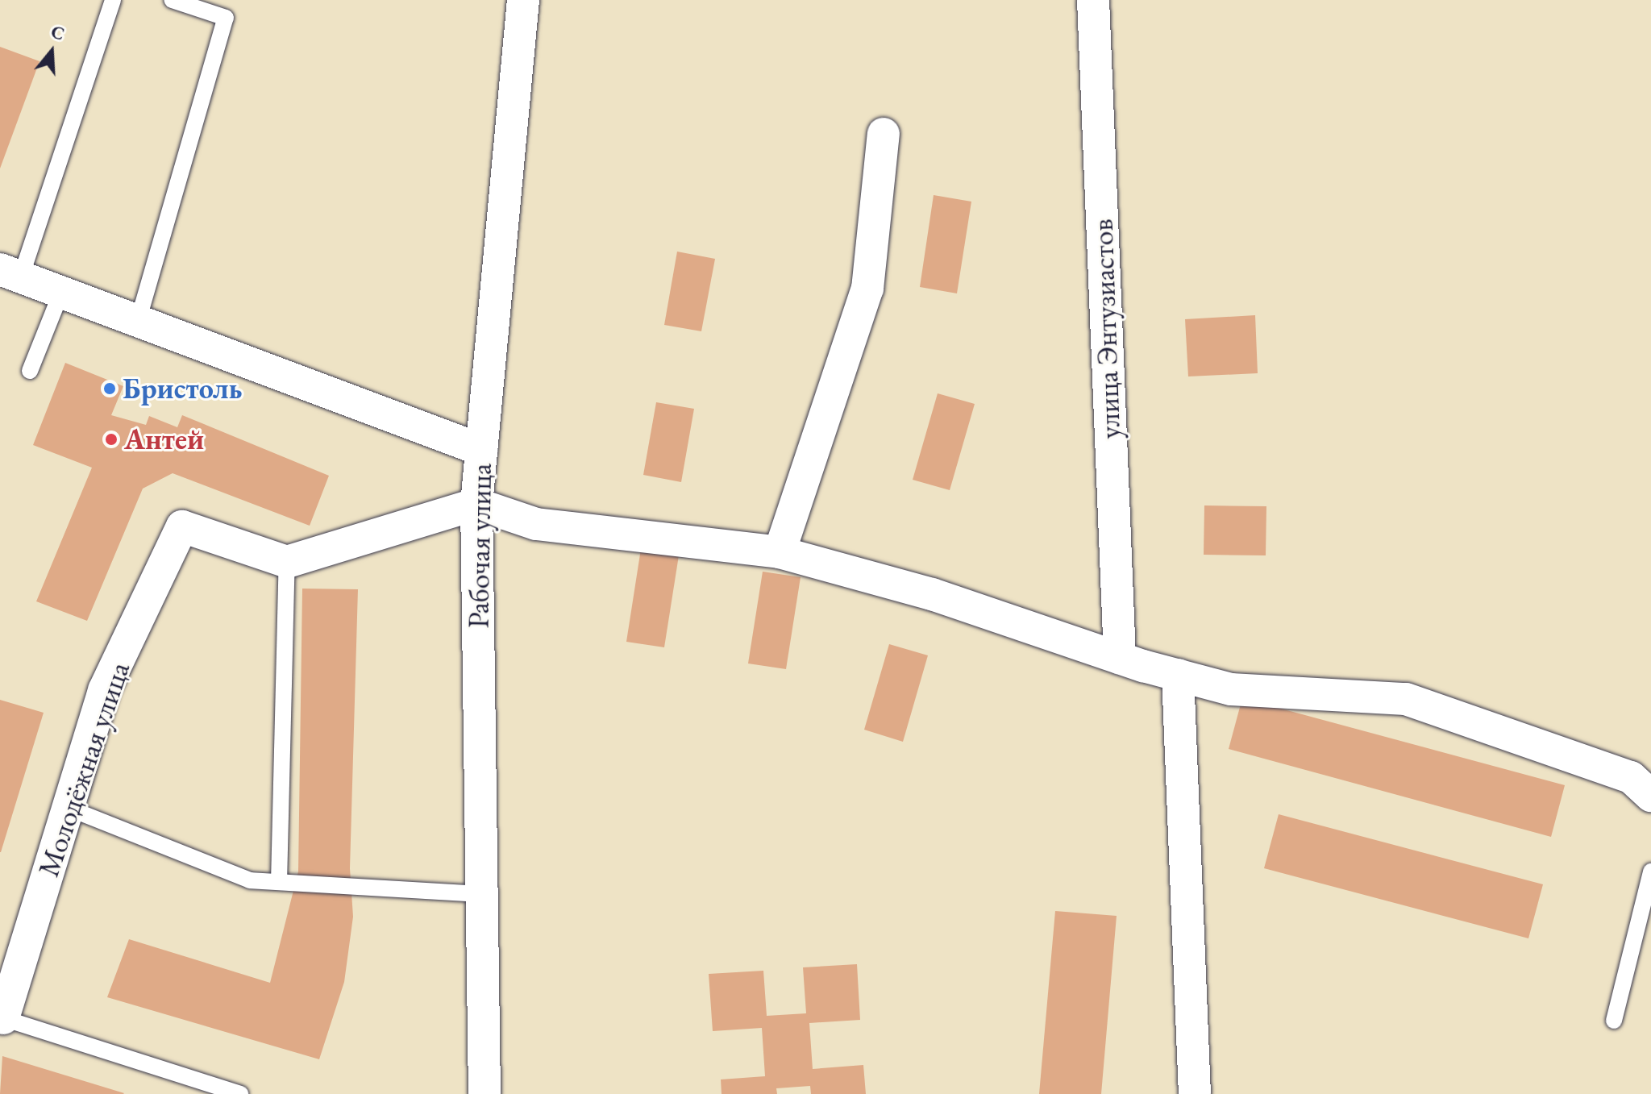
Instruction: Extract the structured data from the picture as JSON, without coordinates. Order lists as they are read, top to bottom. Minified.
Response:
{"streets":{"street":["улица Энтузиастов","Рабочая улица","Молодёжная улица"]},"places":["Бристоль","Антей"],"north":"top"}
